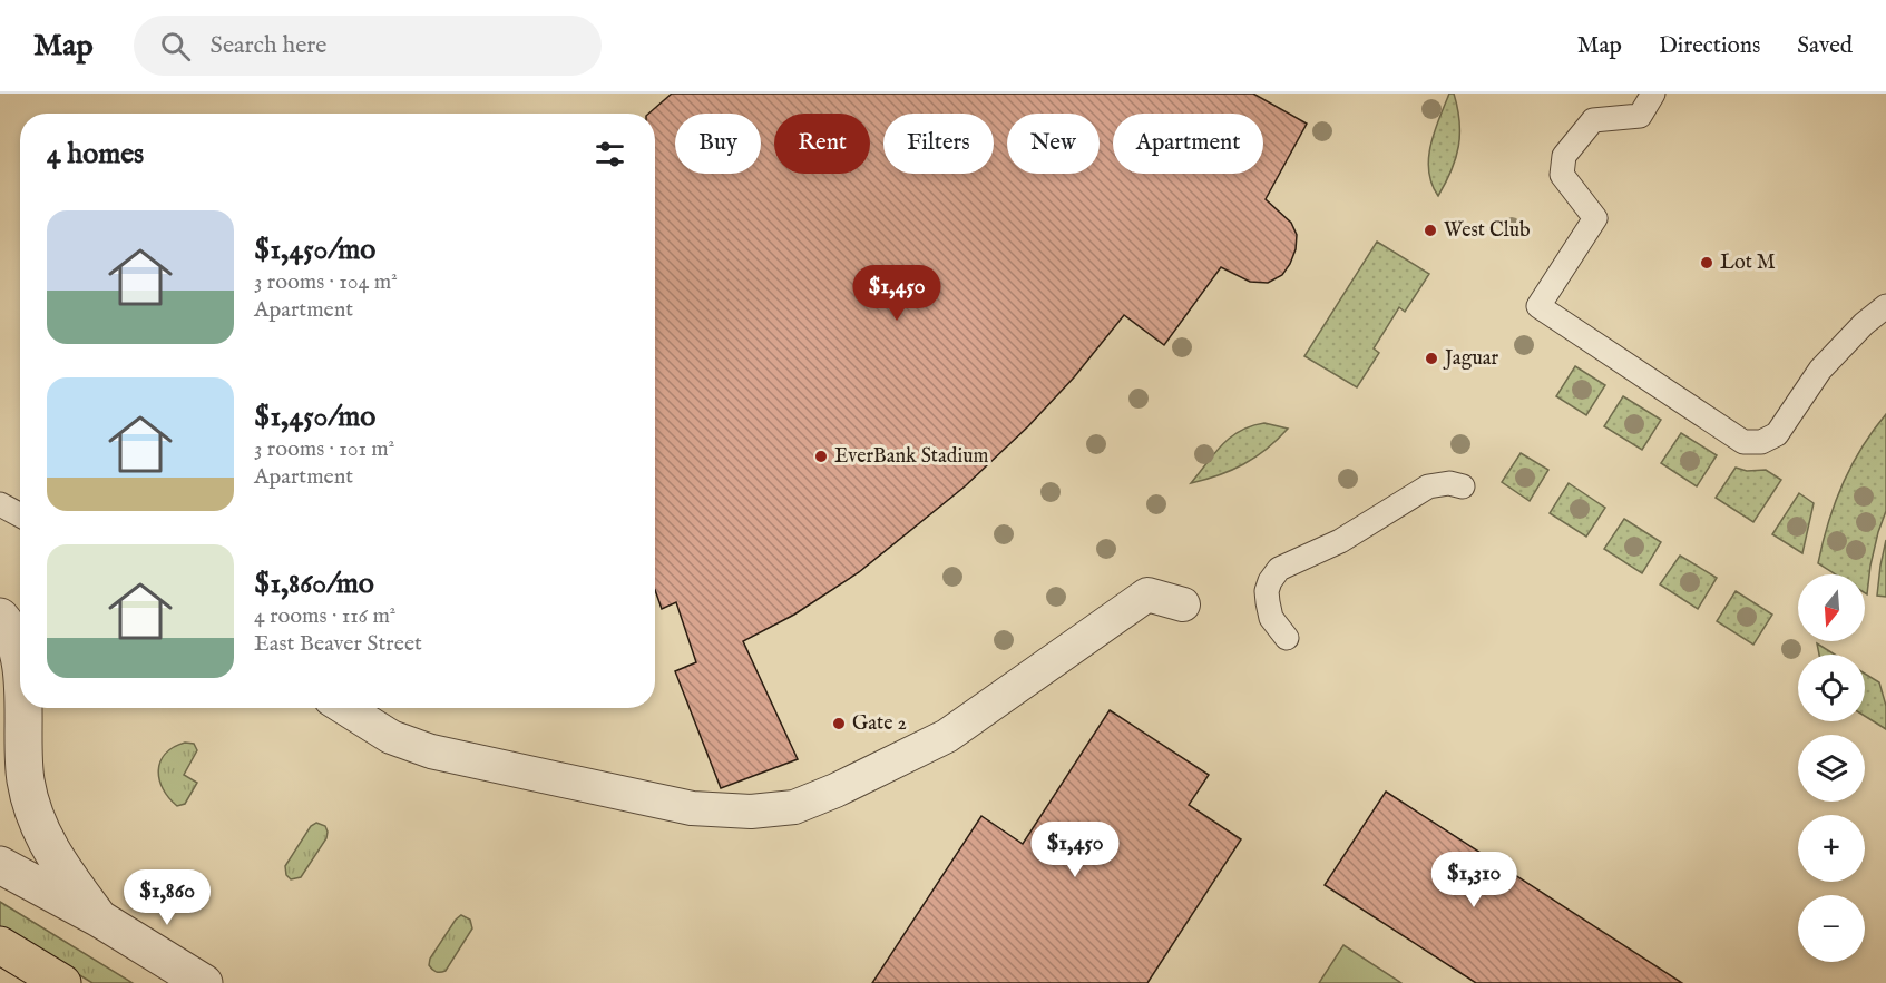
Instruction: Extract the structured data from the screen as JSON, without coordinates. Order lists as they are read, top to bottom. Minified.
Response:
{"places":["West Club","Lot M","Jaguar","EverBank Stadium","Gate 2"],"north":"bottom","page":{"header":"Map","search":"Search here","nav":["Map","Directions","Saved"],"chip":["Buy","Rent","Filters","New","Apartment"],"heading":"4 homes","list":[{"name":"$1,450/mo","note":"3 rooms · 104 m² · Apartment"},{"name":"$1,450/mo","note":"3 rooms · 101 m² · Apartment"},{"name":"$1,860/mo","note":"4 rooms · 116 m² · East Beaver Street"}],"price":["$1,450","$1,450","$1,310","$1,860"],"map_buttons":["+","−"]}}
